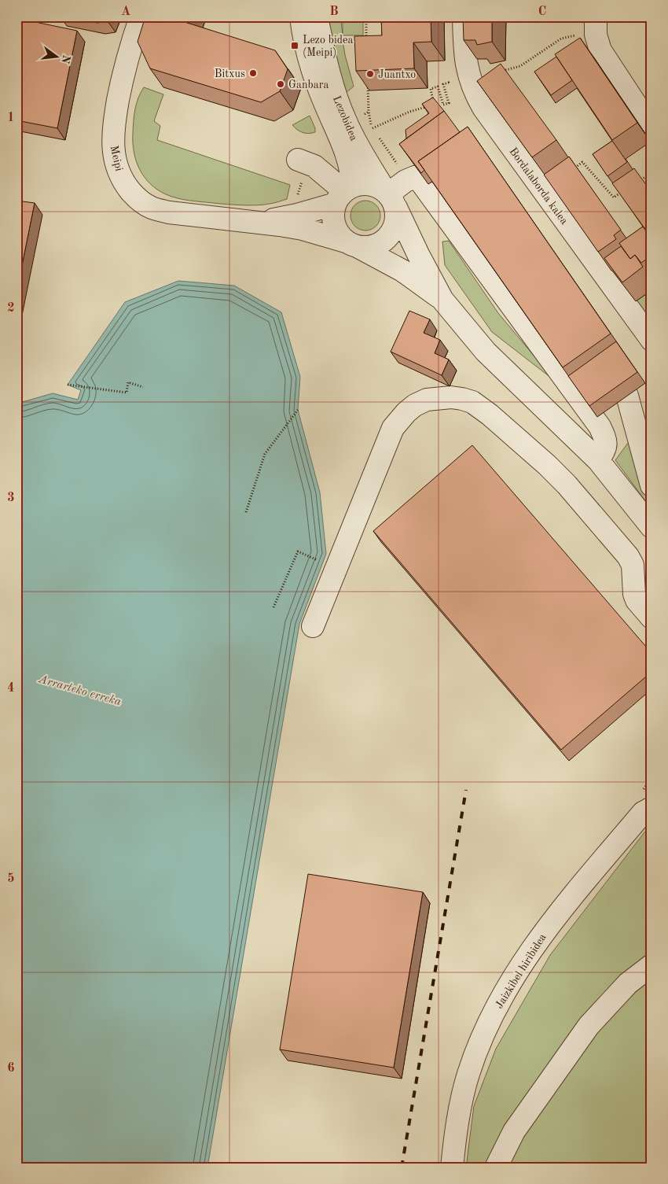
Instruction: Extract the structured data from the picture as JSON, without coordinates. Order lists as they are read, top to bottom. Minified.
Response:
{"streets":{"street":["Lezobidea","Meipi","Bordalaborda kalea","Jaizkibel hiribidea"]},"crossings":[["Lezobidea","Meipi"]],"water":["Arrarteko erreka"],"places":{"transit":["Lezo bidea (Meipi)"],"other":["Bitxus","Juantxo","Ganbara"]},"north":"right","grid":{"columns":["A","B","C"],"rows":["1","2","3","4","5","6"]}}
